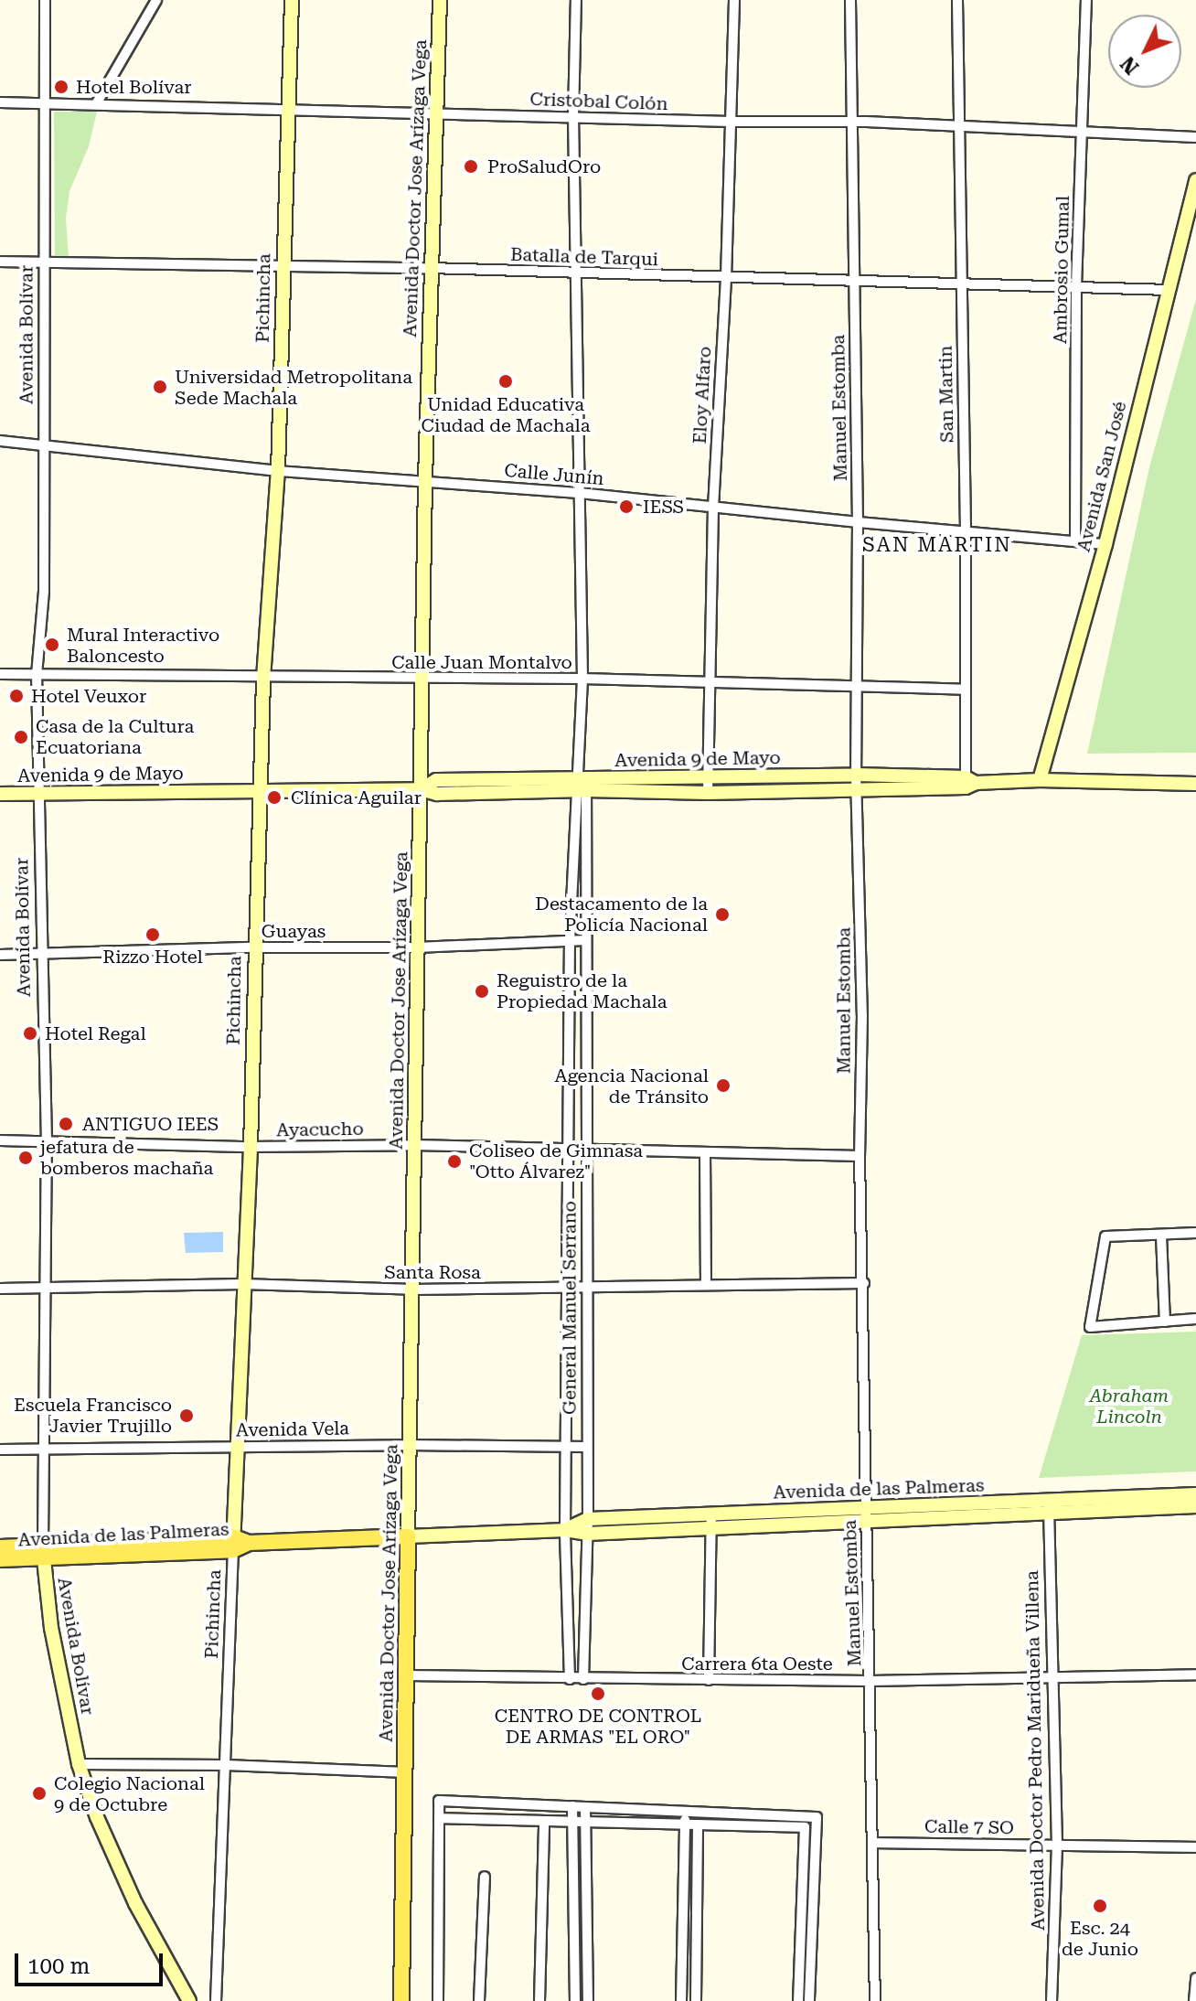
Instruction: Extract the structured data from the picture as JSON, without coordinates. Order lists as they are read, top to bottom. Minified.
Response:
{"streets":{"main road":["Avenida Doctor Jose Arízaga Vega","Avenida de las Palmeras"],"street":["Cristobal Colón","Batalla de Tarqui","Ambrosio Gumal","Pichincha","Avenida Bolívar","San Martin","Eloy Alfaro","Manuel Estomba","Calle Junín","Avenida San José","Calle Juan Montalvo","Avenida 9 de Mayo","Guayas","Ayacucho","Santa Rosa","General Manuel Serrano","Avenida Vela","Carrera 6ta Oeste","Avenida Doctor Pedro Maridueña Villena","Calle 7 SO"]},"crossings":[["Cristobal Colón","Avenida Doctor Jose Arízaga Vega"],["Cristobal Colón","Ambrosio Gumal"],["Cristobal Colón","Pichincha"],["Cristobal Colón","Avenida Bolívar"],["Cristobal Colón","San Martin"],["Cristobal Colón","Eloy Alfaro"],["Cristobal Colón","Manuel Estomba"],["Cristobal Colón","General Manuel Serrano"],["Avenida Doctor Jose Arízaga Vega","Batalla de Tarqui"],["Avenida Doctor Jose Arízaga Vega","Calle Junín"],["Avenida Doctor Jose Arízaga Vega","Calle Juan Montalvo"],["Avenida Doctor Jose Arízaga Vega","Avenida 9 de Mayo"],["Avenida Doctor Jose Arízaga Vega","Guayas"],["Avenida Doctor Jose Arízaga Vega","Ayacucho"],["Avenida Doctor Jose Arízaga Vega","Santa Rosa"],["Avenida Doctor Jose Arízaga Vega","Avenida Vela"],["Avenida Doctor Jose Arízaga Vega","Avenida de las Palmeras"],["Avenida Doctor Jose Arízaga Vega","Carrera 6ta Oeste"],["Batalla de Tarqui","Ambrosio Gumal"],["Batalla de Tarqui","Pichincha"],["Batalla de Tarqui","Avenida Bolívar"],["Batalla de Tarqui","San Martin"],["Batalla de Tarqui","Eloy Alfaro"],["Batalla de Tarqui","Manuel Estomba"],["Batalla de Tarqui","Avenida San José"],["Batalla de Tarqui","General Manuel Serrano"],["Ambrosio Gumal","Calle Junín"],["Pichincha","Calle Junín"],["Pichincha","Calle Juan Montalvo"],["Pichincha","Avenida 9 de Mayo"],["Pichincha","Guayas"],["Pichincha","Ayacucho"],["Pichincha","Santa Rosa"],["Pichincha","Avenida Vela"],["Pichincha","Avenida de las Palmeras"],["Avenida Bolívar","Calle Junín"],["Avenida Bolívar","Calle Juan Montalvo"],["Avenida Bolívar","Avenida 9 de Mayo"],["Avenida Bolívar","Guayas"],["Avenida Bolívar","Ayacucho"],["Avenida Bolívar","Santa Rosa"],["Avenida Bolívar","Avenida Vela"],["Avenida Bolívar","Avenida de las Palmeras"],["San Martin","Calle Junín"],["San Martin","Calle Juan Montalvo"],["San Martin","Avenida 9 de Mayo"],["Eloy Alfaro","Calle Junín"],["Eloy Alfaro","Calle Juan Montalvo"],["Eloy Alfaro","Avenida 9 de Mayo"],["Manuel Estomba","Calle Junín"],["Manuel Estomba","Calle Juan Montalvo"],["Manuel Estomba","Avenida 9 de Mayo"],["Manuel Estomba","Ayacucho"],["Manuel Estomba","Santa Rosa"],["Manuel Estomba","Avenida de las Palmeras"],["Manuel Estomba","Carrera 6ta Oeste"],["Manuel Estomba","Calle 7 SO"],["Calle Junín","Avenida San José"],["Calle Junín","General Manuel Serrano"],["Avenida San José","Avenida 9 de Mayo"],["Calle Juan Montalvo","General Manuel Serrano"],["Avenida 9 de Mayo","General Manuel Serrano"],["Guayas","General Manuel Serrano"],["Ayacucho","General Manuel Serrano"],["Santa Rosa","General Manuel Serrano"],["General Manuel Serrano","Avenida Vela"],["General Manuel Serrano","Avenida de las Palmeras"],["General Manuel Serrano","Carrera 6ta Oeste"],["Avenida de las Palmeras","Avenida Doctor Pedro Maridueña Villena"],["Carrera 6ta Oeste","Avenida Doctor Pedro Maridueña Villena"],["Avenida Doctor Pedro Maridueña Villena","Calle 7 SO"]],"districts":["SAN MARTIN"],"parks":["Abraham Lincoln"],"places":["Hotel Bolívar","ProSaludOro","Unidad Educativa Ciudad de Machala","Universidad Metropolitana Sede Machala","IESS","Mural Interactivo Baloncesto","Hotel Veuxor","Casa de la Cultura Ecuatoriana","Clínica Aguilar","Destacamento de la Policía Nacional","Rizzo Hotel","Reguistro de la Propiedad Machala","Hotel Regal","Agencia Nacional de Tránsito","ANTIGUO IEES","jefatura de bomberos machaña","Coliseo de Gimnasa \"Otto Álvarez\"","Escuela Francisco Javier Trujillo","CENTRO DE CONTROL DE ARMAS \"EL ORO\"","Colegio Nacional 9 de Octubre","Esc. 24 de Junio"],"scale_bar":"100 m","north":"bottom left"}
